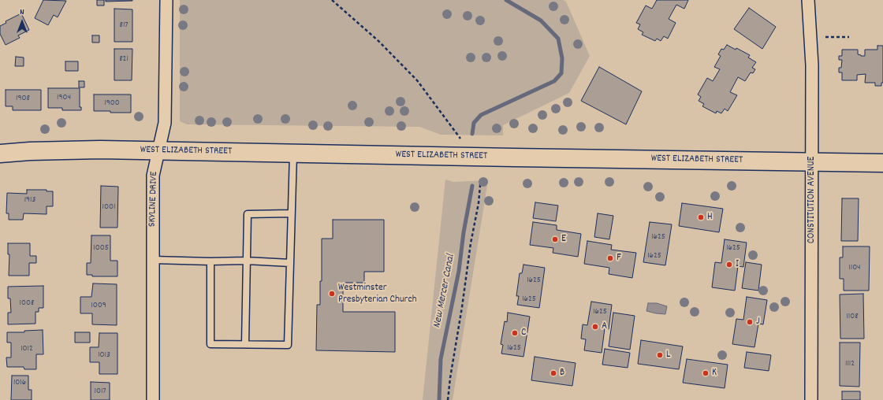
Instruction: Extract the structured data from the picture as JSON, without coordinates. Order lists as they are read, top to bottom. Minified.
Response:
{"streets":{"main road":["WEST ELIZABETH STREET"],"street":["SKYLINE DRIVE","CONSTITUTION AVENUE"]},"crossings":[["WEST ELIZABETH STREET","SKYLINE DRIVE"],["WEST ELIZABETH STREET","CONSTITUTION AVENUE"]],"water":["New Mercer Canal"],"places":["H","E","F","I","Westminster Presbyterian Church","J","A","C","L","B","K"],"house_numbers":["817","821","1904","1908","1900","1913","1001","1625","1005","1625","1625","1104","1625","1625","1008","1009","1625","1108","1625","1012","1013","1112","1016","1017"],"north":"top"}
